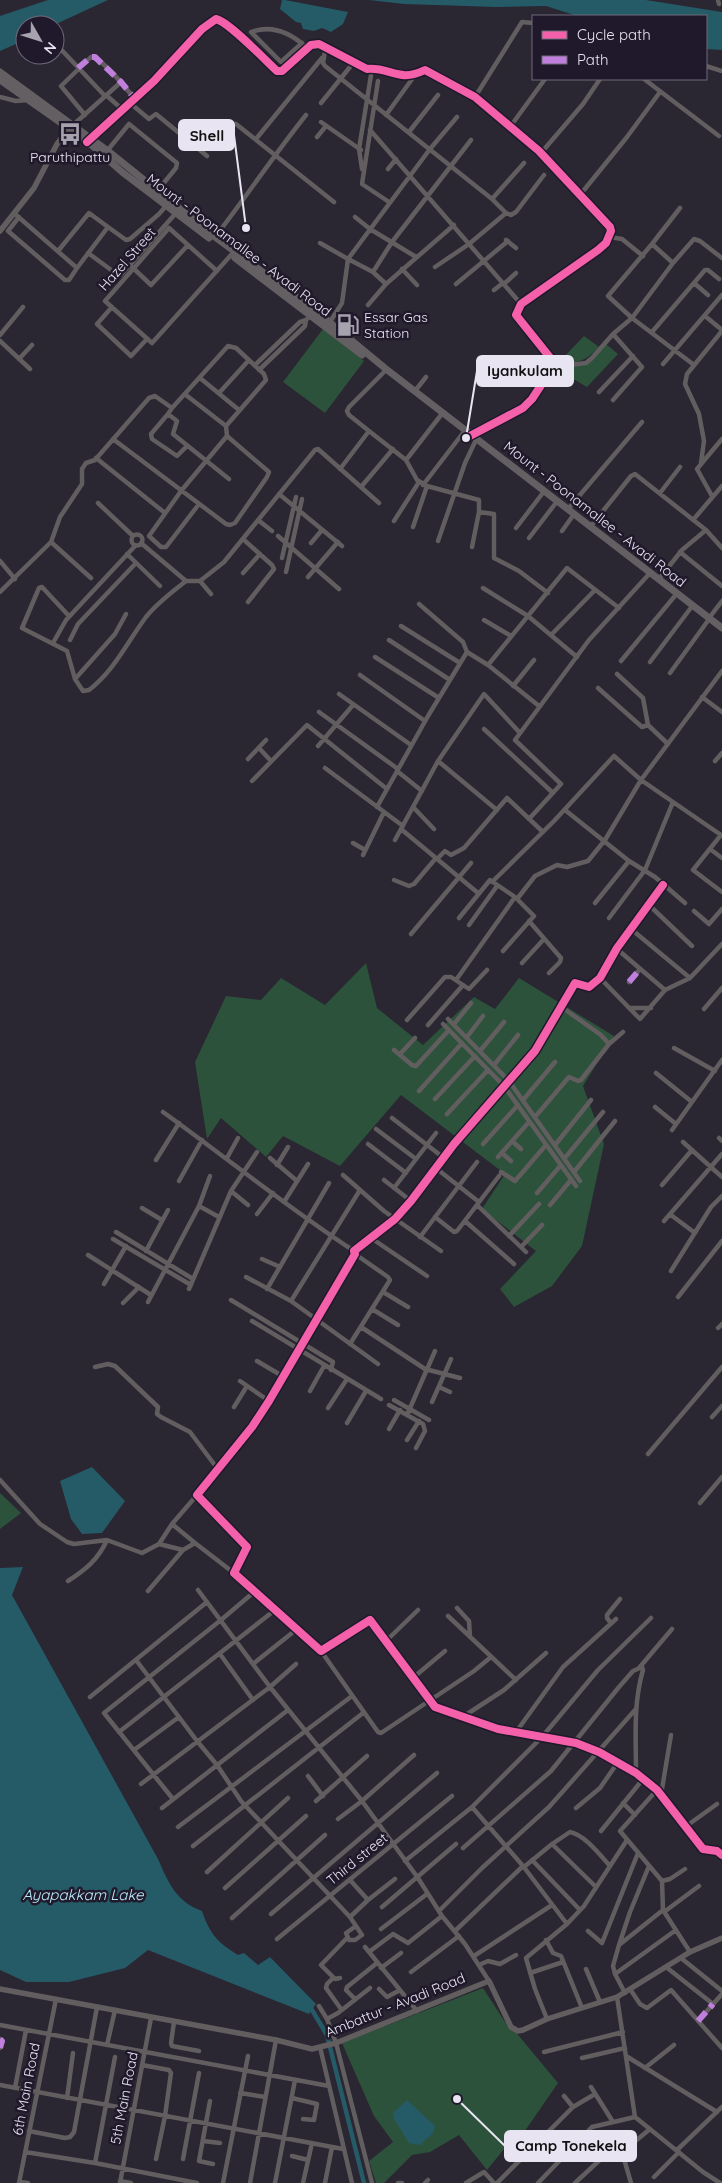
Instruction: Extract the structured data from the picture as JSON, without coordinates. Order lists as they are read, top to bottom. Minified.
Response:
{"streets":{"main road":["Mount - Poonamallee - Avadi Road"],"street":["Hazel Street","Third street","Ambattur - Avadi Road","6th Main Road","5th Main Road"]},"crossings":[["Mount - Poonamallee - Avadi Road","Hazel Street"],["Ambattur - Avadi Road","6th Main Road"],["Ambattur - Avadi Road","5th Main Road"]],"water":["Ayapakkam Lake"],"places":{"bus stop":["Paruthipattu"],"other":["Shell","Iyankulam","Camp Tonekela"],"fuel station":["Essar Gas Station"]},"legend":["Cycle path","Path"],"north":"bottom right"}
